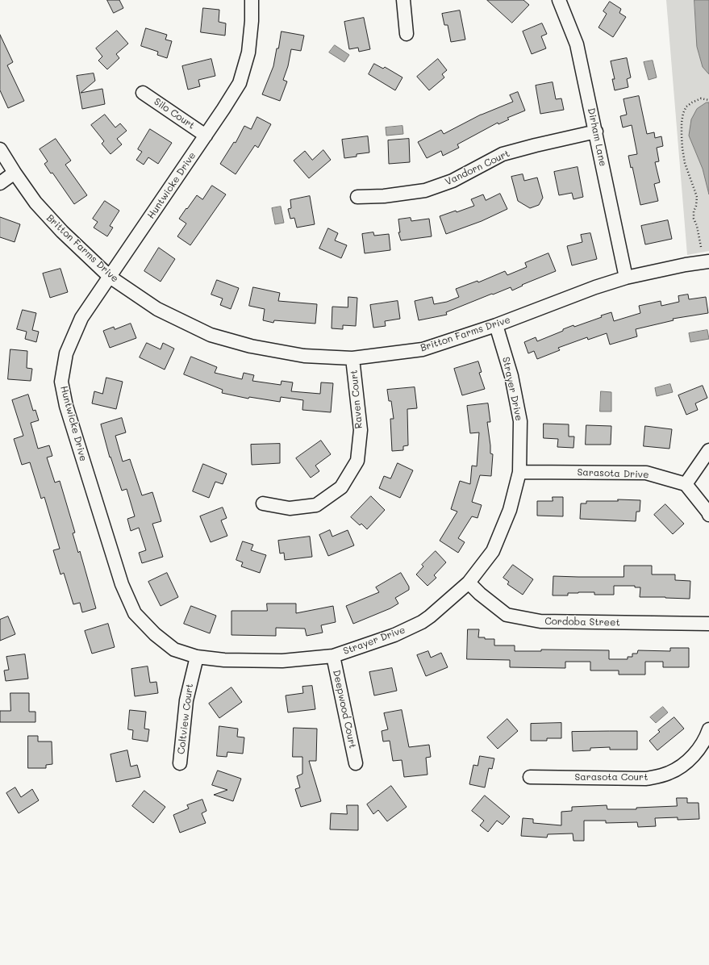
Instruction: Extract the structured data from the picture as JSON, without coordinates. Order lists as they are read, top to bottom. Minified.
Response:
{"streets":{"street":["Silo Court","Dirham Lane","Vandorn Court","Huntwicke Drive","Britton Farms Drive","Strayer Drive","Raven Court","Sarasota Drive","Cordoba Street","Deepwood Court","Coltview Court","Sarasota Court"]},"crossings":[["Silo Court","Huntwicke Drive"],["Dirham Lane","Vandorn Court"],["Dirham Lane","Britton Farms Drive"],["Huntwicke Drive","Britton Farms Drive"],["Huntwicke Drive","Strayer Drive"],["Huntwicke Drive","Coltview Court"],["Britton Farms Drive","Strayer Drive"],["Britton Farms Drive","Raven Court"],["Strayer Drive","Sarasota Drive"],["Strayer Drive","Cordoba Street"],["Strayer Drive","Deepwood Court"]]}
